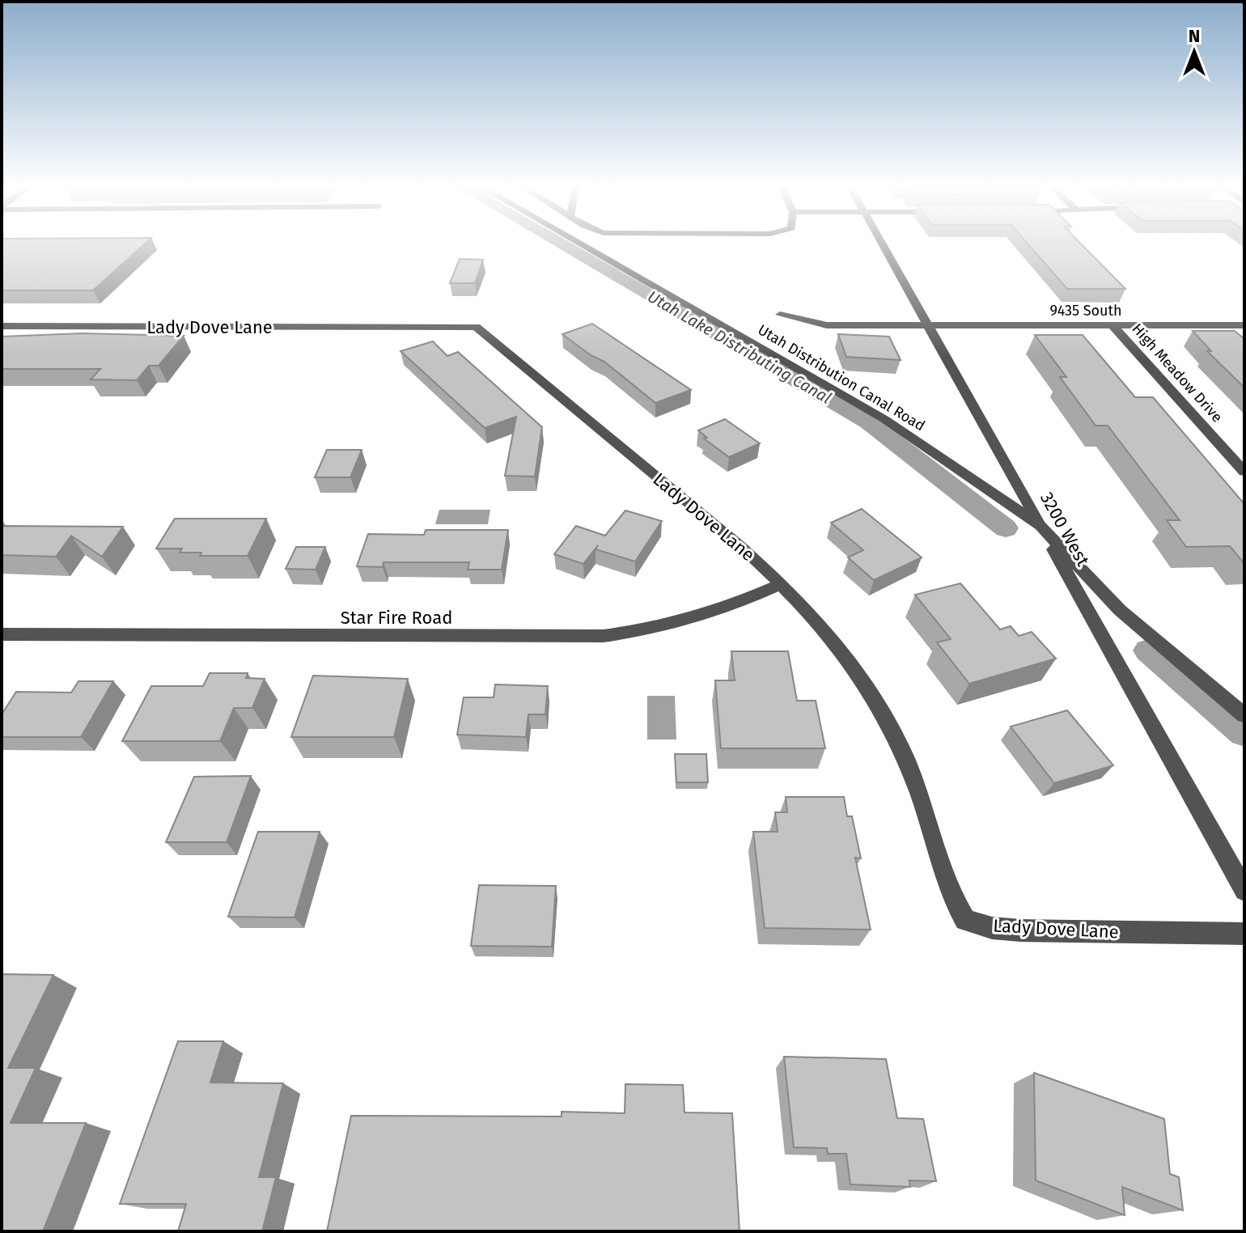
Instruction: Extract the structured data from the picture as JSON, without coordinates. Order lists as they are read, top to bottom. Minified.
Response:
{"streets":{"street":["9435 South","Lady Dove Lane","High Meadow Drive","Utah Distribution Canal Road","3200 West","Star Fire Road"]},"crossings":[["9435 South","High Meadow Drive"],["9435 South","3200 West"],["Lady Dove Lane","Star Fire Road"],["Utah Distribution Canal Road","3200 West"]],"water":["Utah Lake Distributing Canal"],"north":"top"}
